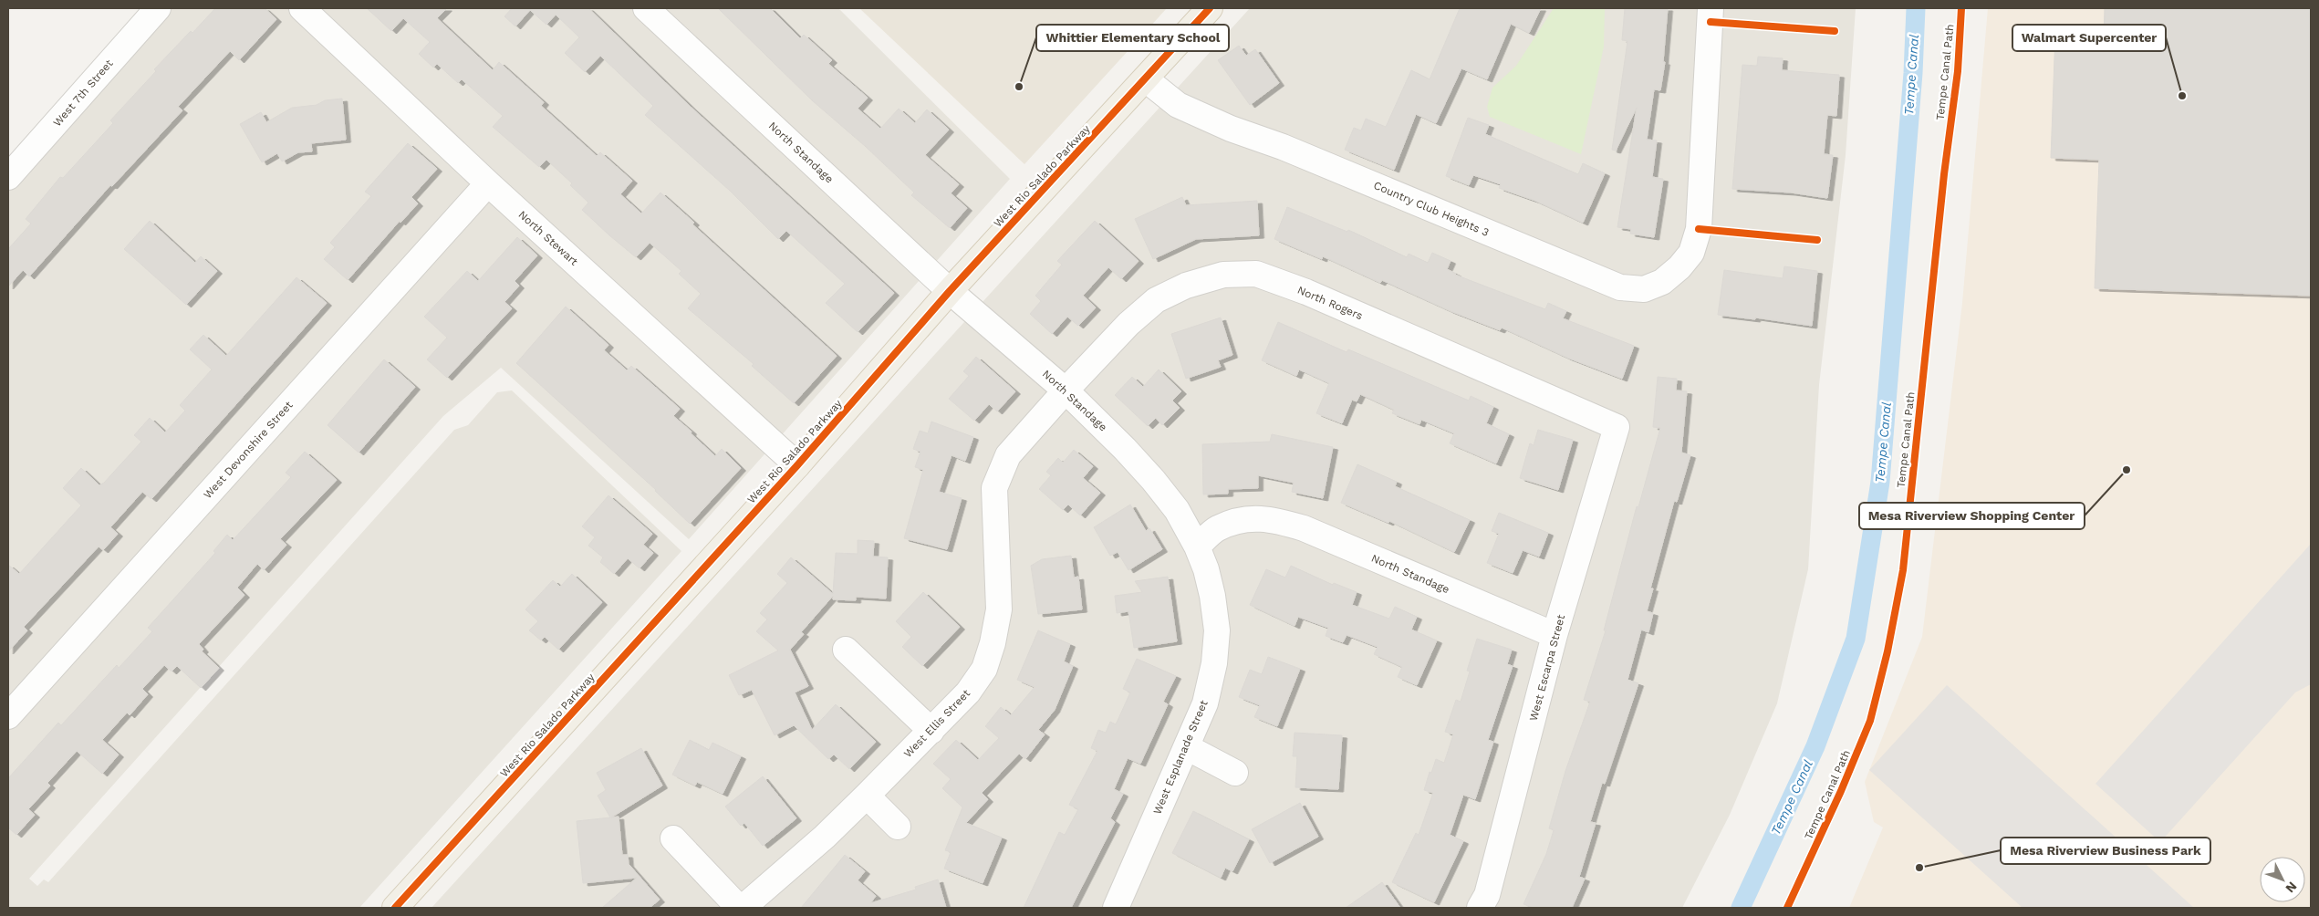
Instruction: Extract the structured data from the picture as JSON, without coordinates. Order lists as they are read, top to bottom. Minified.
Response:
{"streets":{"main road":["West Rio Salado Parkway"],"street":["West 7th Street","North Standage","Country Club Heights 3","North Stewart","North Rogers","West Devonshire Street","West Escarpa Street","West Ellis Street","West Esplanade Street"],"cycle path":["Tempe Canal Path"]},"crossings":[["North Standage","West Rio Salado Parkway"],["North Standage","North Rogers"],["North Standage","West Escarpa Street"],["North Standage","West Ellis Street"],["North Standage","West Esplanade Street"],["West Rio Salado Parkway","Country Club Heights 3"],["West Rio Salado Parkway","North Stewart"],["North Stewart","West Devonshire Street"],["North Rogers","West Escarpa Street"],["North Rogers","West Ellis Street"]],"water":["Tempe Canal"],"places":["Whittier Elementary School","Walmart Supercenter","Mesa Riverview Shopping Center","Mesa Riverview Business Park"],"north":"bottom right"}
